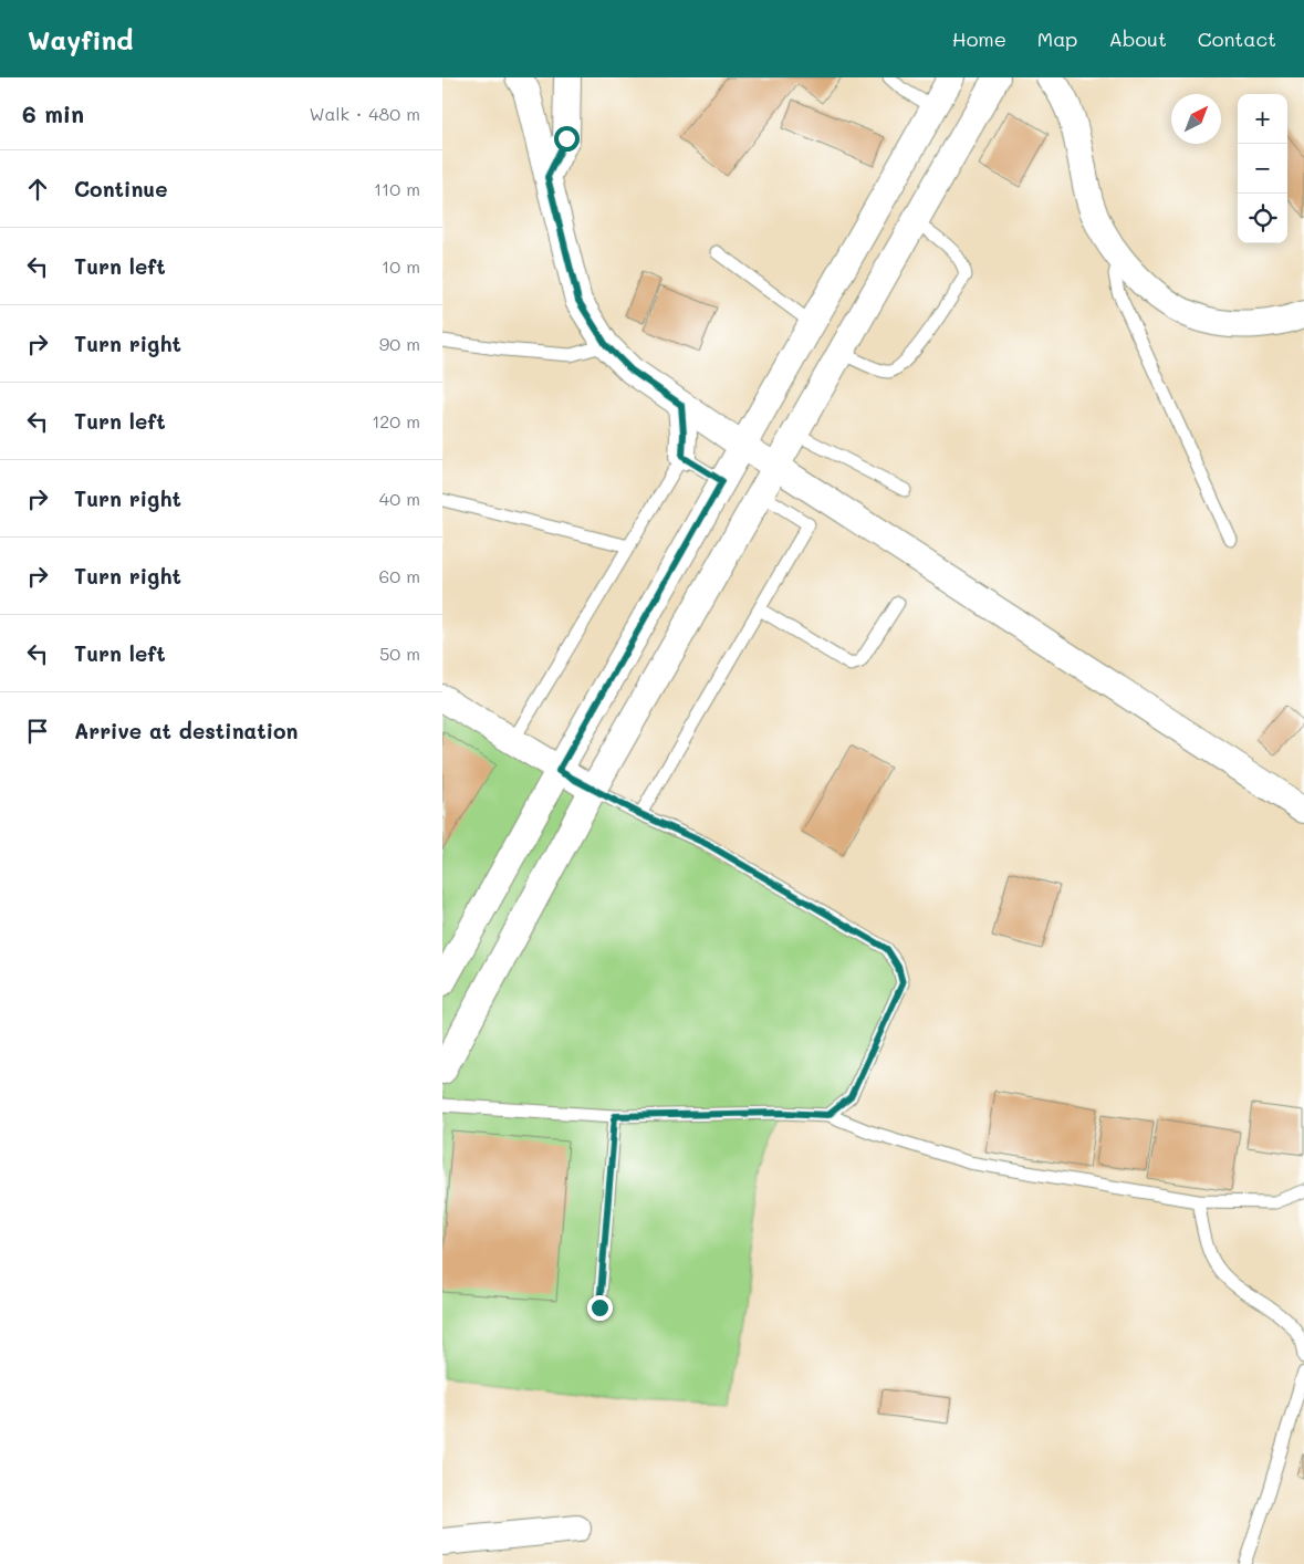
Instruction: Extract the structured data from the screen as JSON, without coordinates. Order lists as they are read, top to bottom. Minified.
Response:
{"north":"top right","page":{"header":"Wayfind","nav":["Home","Map","About","Contact"],"heading":["6 min","Walk · 480 m"],"map_buttons":["+","−"],"list":[["Continue","110 m"],["Turn left","10 m"],["Turn right","90 m"],["Turn left","120 m"],["Turn right","40 m"],["Turn right","60 m"],["Turn left","50 m"],"Arrive at destination"]}}
